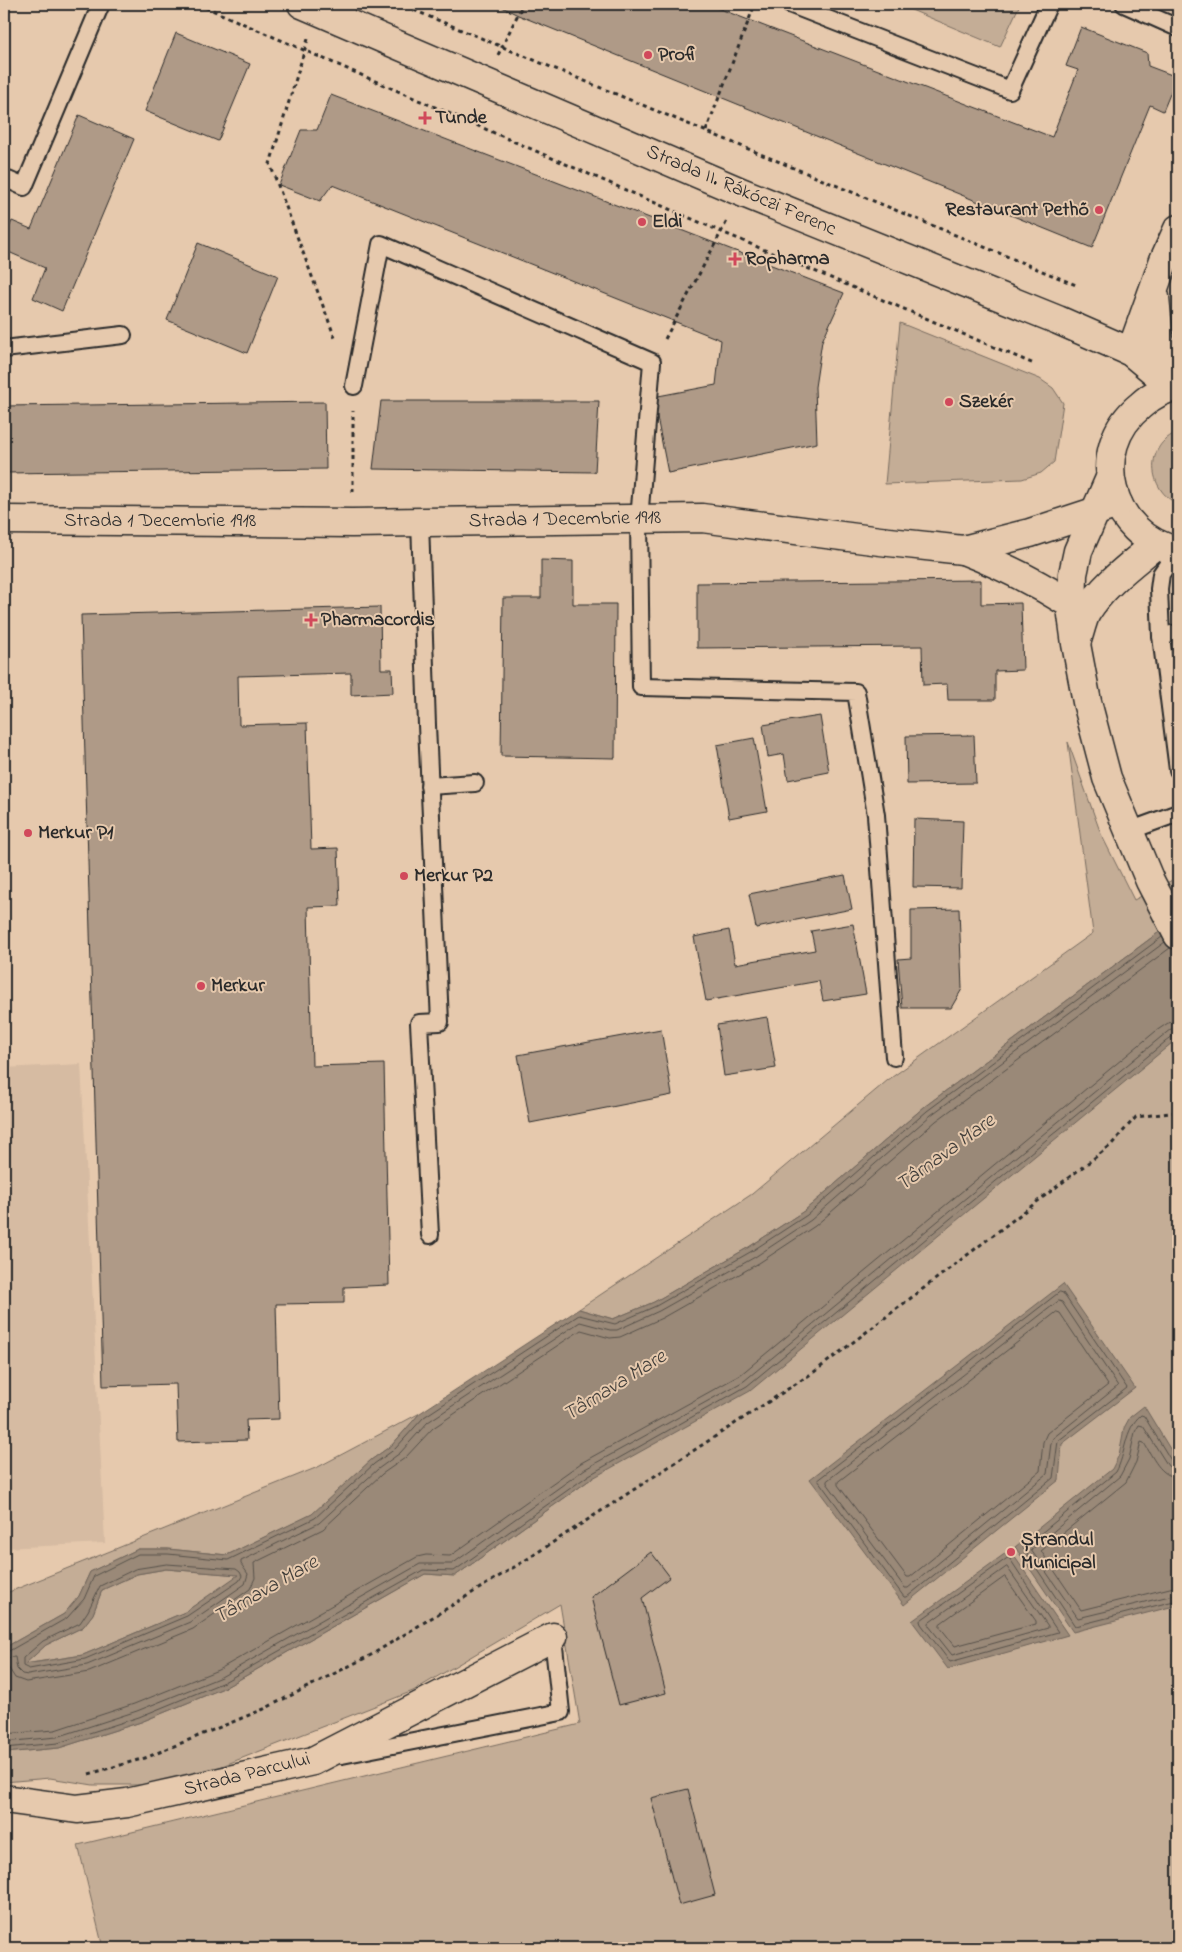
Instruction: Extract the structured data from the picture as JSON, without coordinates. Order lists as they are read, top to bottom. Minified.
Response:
{"streets":{"main road":["Strada II. Rákóczi Ferenc","Strada 1 Decembrie 1918","Strada Parcului"]},"water":["Târnava Mare"],"places":{"other":["Profi","Restaurant Pethő","Eldi","Szekér","Merkur P1","Merkur P2","Merkur","Ștrandul Municipal"],"health":["Tunde","Ropharma","Pharmacordis"]}}
